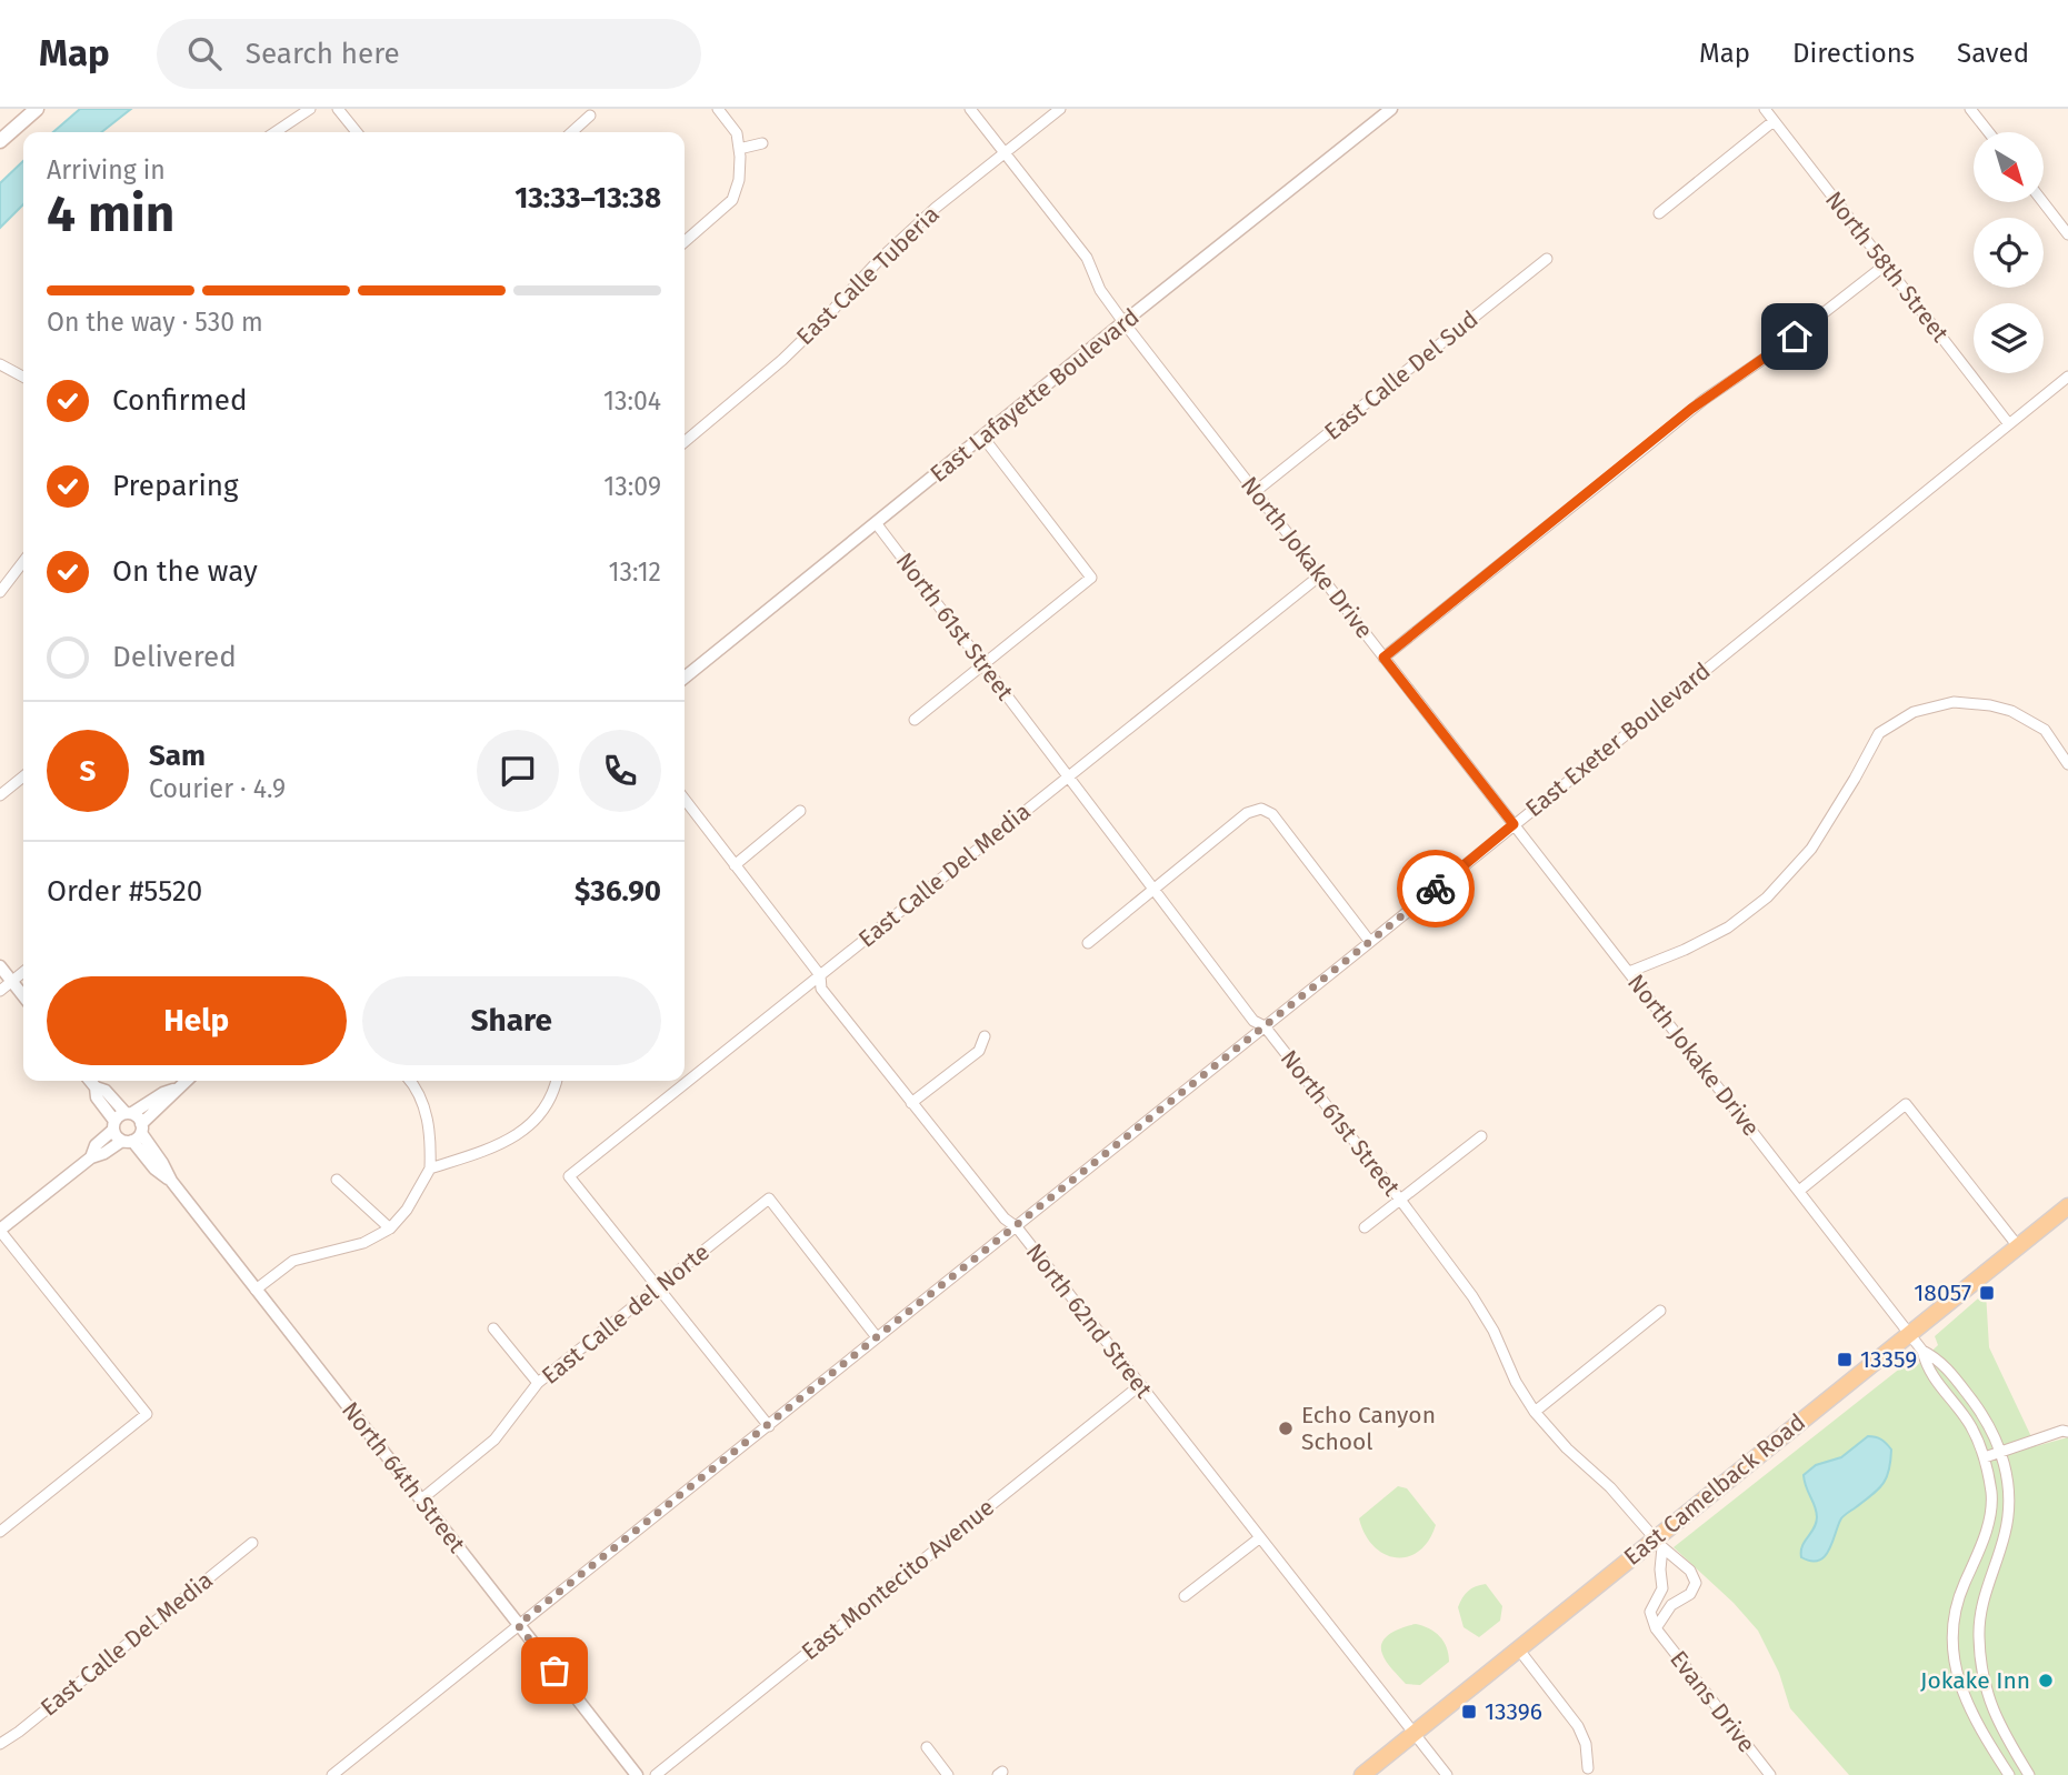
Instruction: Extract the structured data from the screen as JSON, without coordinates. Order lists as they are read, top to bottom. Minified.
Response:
{"streets":{"main road":["East Camelback Road"],"street":["North 58th Street","East Calle Tuberia","East Calle Del Sud","East Lafayette Boulevard","North Jokake Drive","North 61st Street","East Exeter Boulevard","East Calle Del Media","East Calle del Norte","North 62nd Street","North 64th Street","East Montecito Avenue","Evans Drive"]},"crossings":[["North 58th Street","East Exeter Boulevard"],["East Calle Tuberia","North Jokake Drive"],["East Calle Del Sud","North Jokake Drive"],["East Lafayette Boulevard","North Jokake Drive"],["East Lafayette Boulevard","North 61st Street"],["North Jokake Drive","East Exeter Boulevard"],["North Jokake Drive","East Calle Del Media"],["North Jokake Drive","East Camelback Road"],["North 61st Street","East Exeter Boulevard"],["North 61st Street","East Calle Del Media"],["North 61st Street","East Camelback Road"],["North 61st Street","Evans Drive"],["East Exeter Boulevard","East Calle del Norte"],["East Exeter Boulevard","North 62nd Street"],["East Exeter Boulevard","North 64th Street"],["East Calle Del Media","East Calle del Norte"],["East Calle Del Media","North 62nd Street"],["East Calle del Norte","North 64th Street"],["North 62nd Street","East Camelback Road"],["North 62nd Street","East Montecito Avenue"],["East Camelback Road","Evans Drive"]],"places":{"transit":["18057","13359","13396"],"other":["Echo Canyon School","Jokake Inn"]},"north":"bottom right","page":{"header":"Map","search":"Search here","nav":["Map","Directions","Saved"],"heading":["4 min","Arriving in","13:33–13:38"],"panel":["Sam","Courier · 4.9","Order #5520","$36.90"],"bar":"On the way · 530 m","list":[["Confirmed","13:04"],["Preparing","13:09"],["On the way","13:12"],"Delivered"],"round":"S","buttons":["Help","Share"]}}
